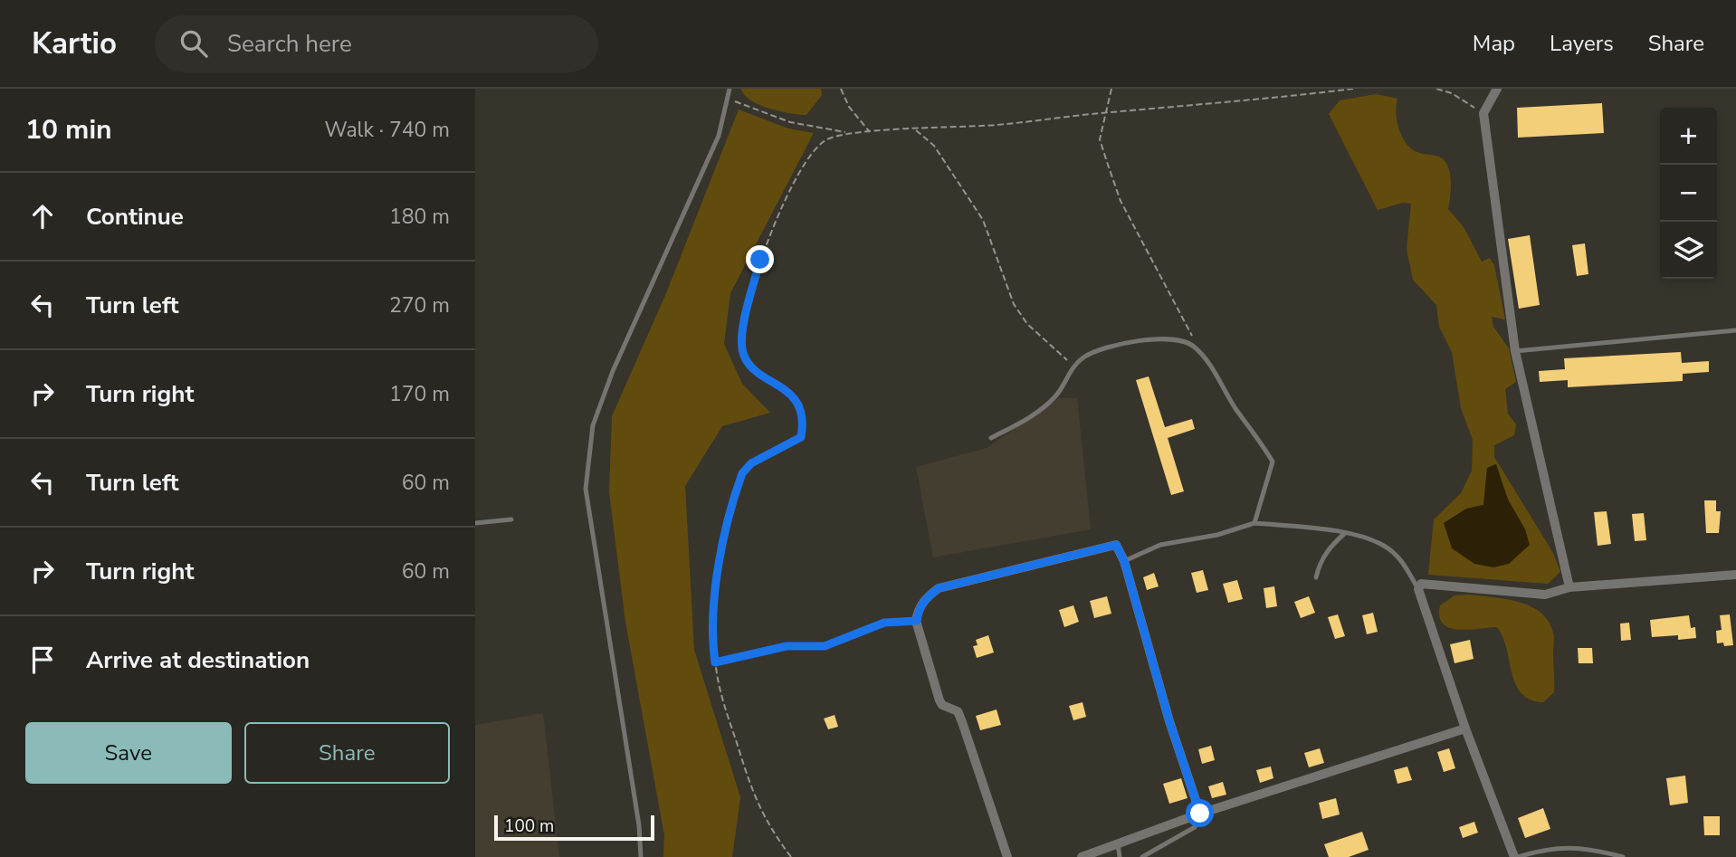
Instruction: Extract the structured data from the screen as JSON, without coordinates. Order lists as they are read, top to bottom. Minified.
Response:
{"scale_bar":"100 m","page":{"header":"Kartio","search":"Search here","nav":["Map","Layers","Share"],"heading":["10 min","Walk · 740 m"],"map_buttons":["+","−"],"list":[["Continue","180 m"],["Turn left","270 m"],["Turn right","170 m"],["Turn left","60 m"],["Turn right","60 m"],"Arrive at destination"],"buttons":["Save","Share"],"scale":"100 m"}}
